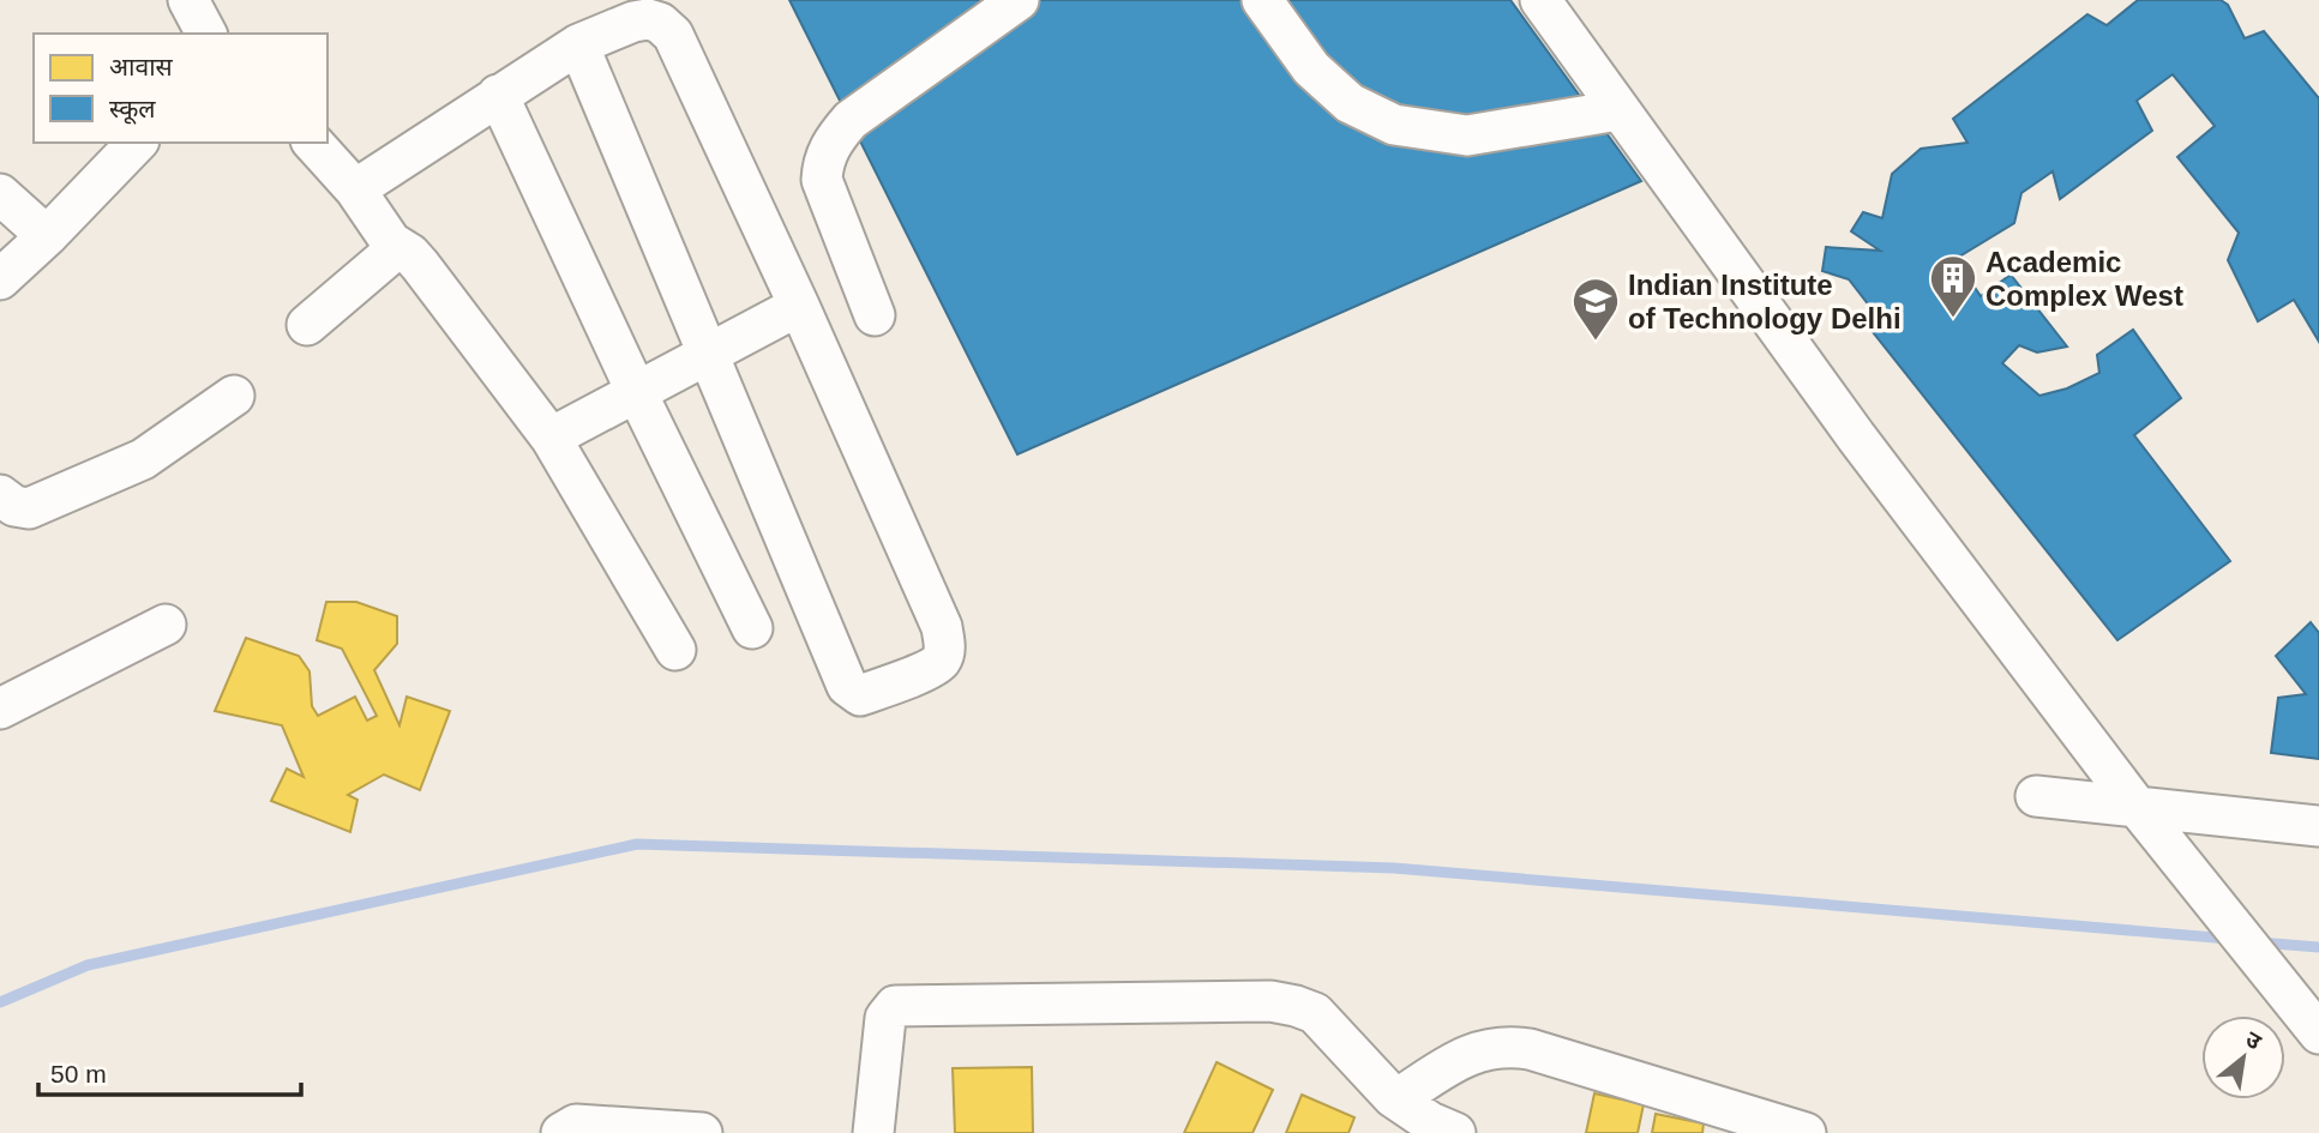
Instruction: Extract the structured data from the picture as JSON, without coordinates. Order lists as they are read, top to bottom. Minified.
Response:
{"places":{"building":["Academic Complex West"],"school or university":["Indian Institute of Technology Delhi"]},"legend":["आवास","स्कूल"],"scale_bar":"50 m","north":"top right"}
